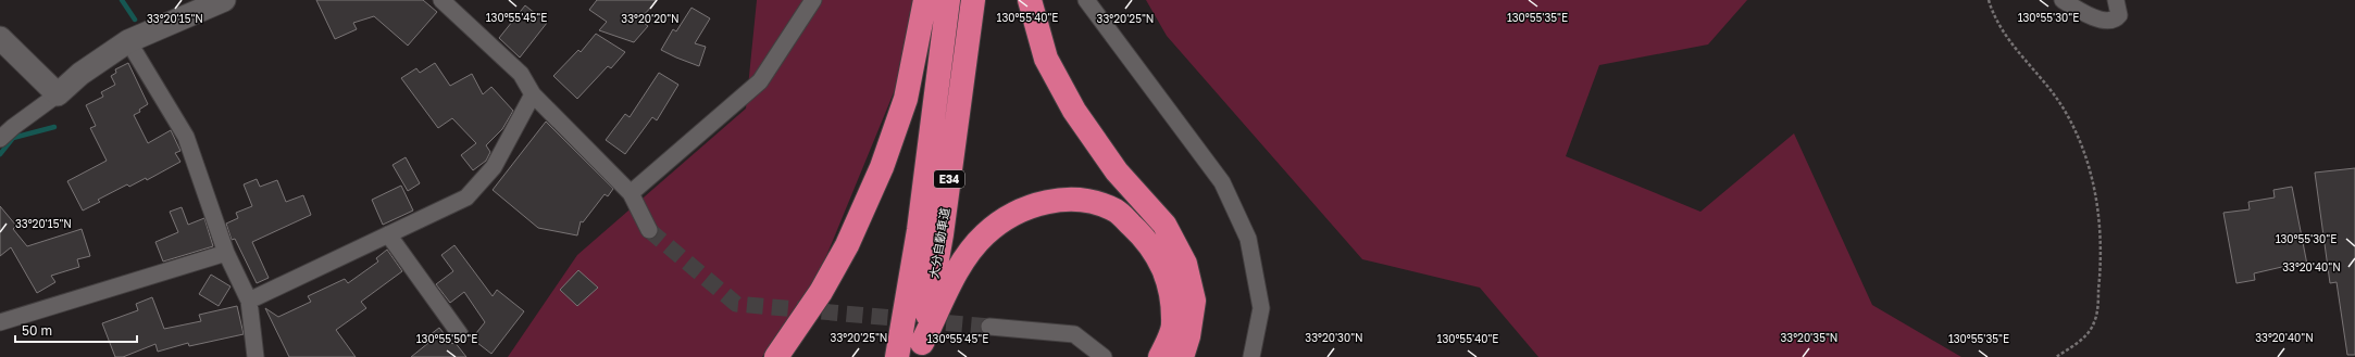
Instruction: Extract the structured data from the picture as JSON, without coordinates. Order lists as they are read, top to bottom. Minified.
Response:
{"streets":{"highway":["E34","大分自動車道"]},"scale_bar":"50 m","coordinates":["130°55'45\"E","130°55'40\"E","130°55'35\"E","130°55'30\"E","33°20'15\"N","33°20'20\"N","33°20'25\"N","33°20'40\"N","33°20'30\"N","33°20'35\"N","130°55'50\"E"]}
